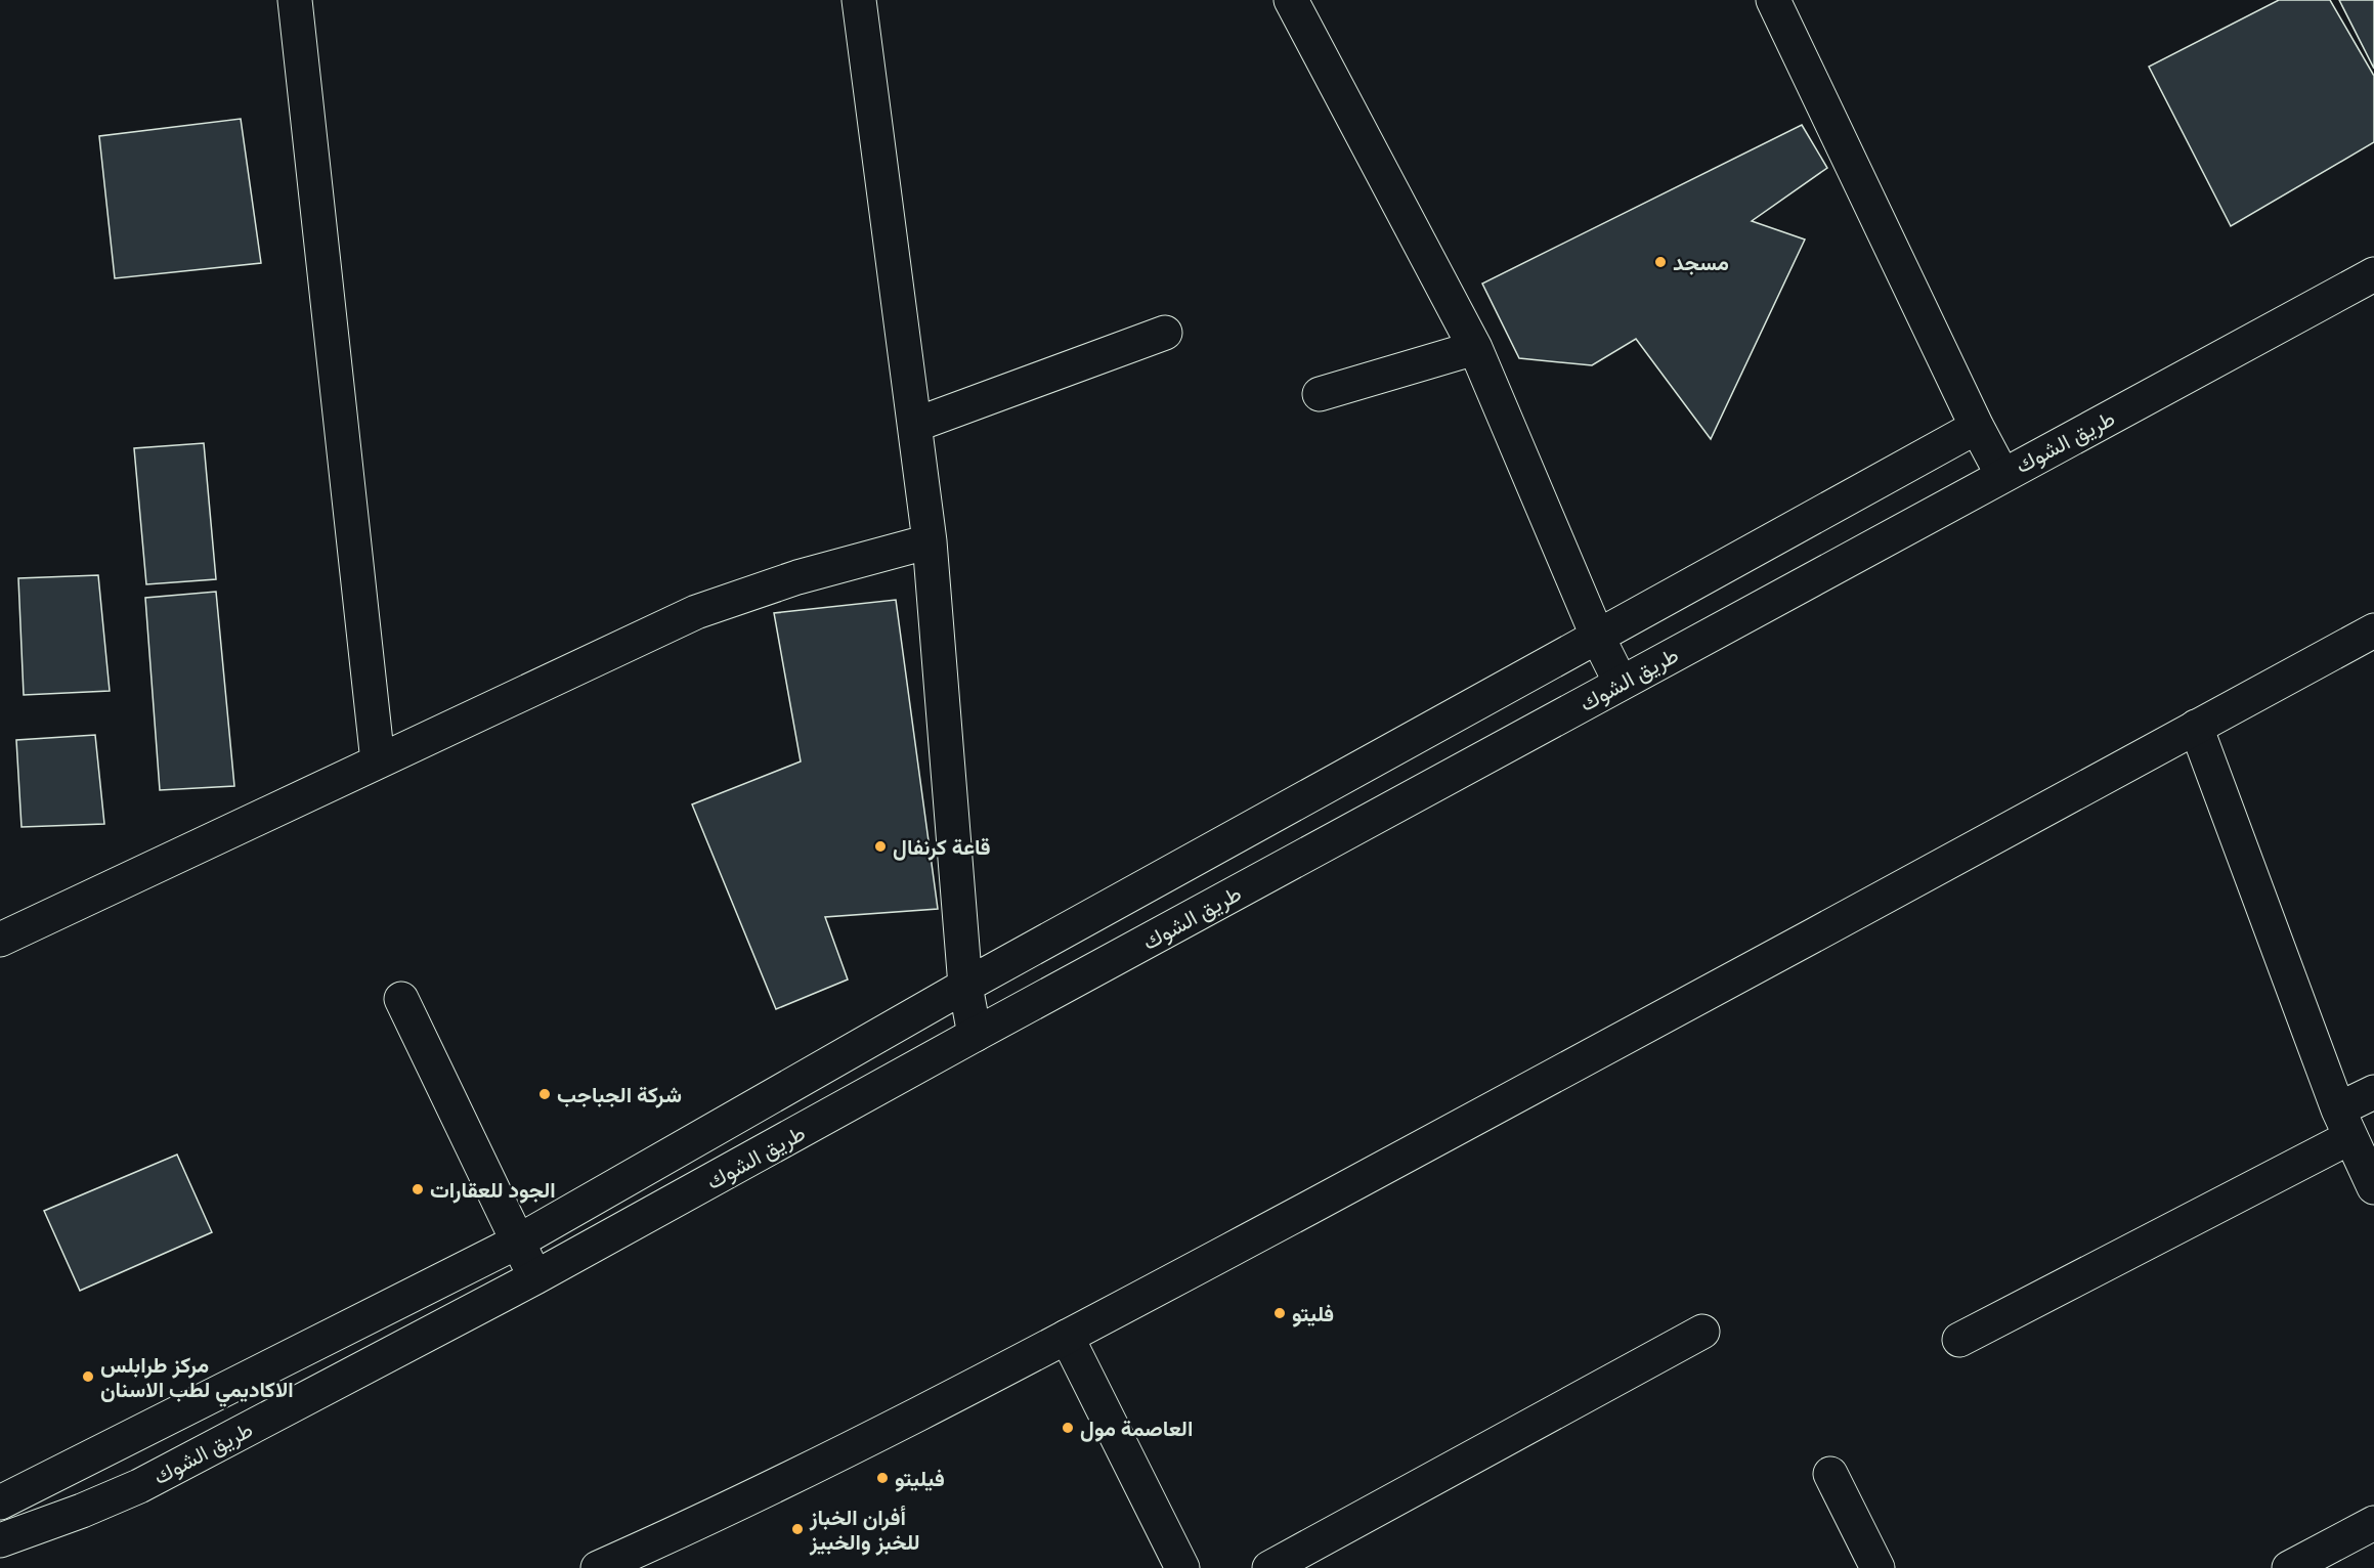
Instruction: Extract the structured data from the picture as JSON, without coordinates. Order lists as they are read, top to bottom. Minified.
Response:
{"streets":{"street":["طريق الشوك"]},"places":["مسجد","قاعة كرنفال","شركة الجباجب","الجود للعقارات","فليتو","مركز طرابلس الاكاديمي لطب الاسنان","العاصمة مول","فيليتو","أفران الخباز للخبز والخبيز"]}
